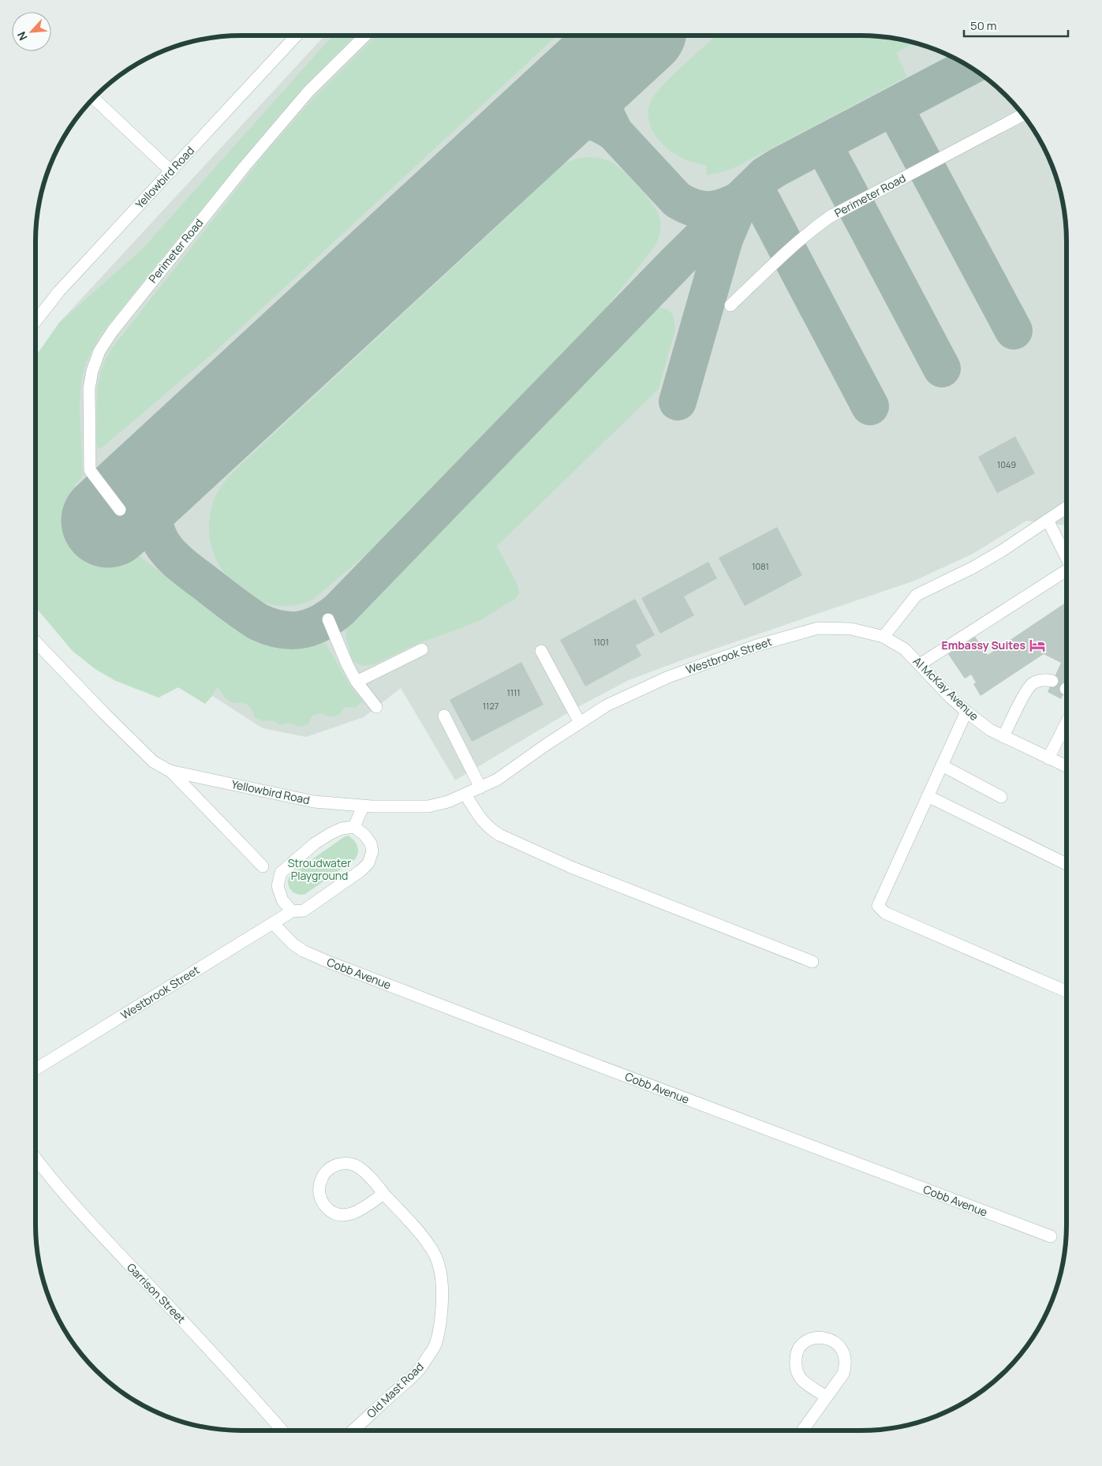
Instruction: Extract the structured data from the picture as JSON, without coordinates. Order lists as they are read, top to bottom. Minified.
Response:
{"streets":{"street":["Yellowbird Road","Perimeter Road","Westbrook Street","Al McKay Avenue","Cobb Avenue","Garrison Street","Old Mast Road"]},"crossings":[["Yellowbird Road","Westbrook Street"],["Westbrook Street","Al McKay Avenue"],["Westbrook Street","Cobb Avenue"]],"parks":["Stroudwater Playground"],"places":{"hotel":["Embassy Suites"]},"house_numbers":["1049","1081","1101","1111","1127"],"scale_bar":"50 m","north":"bottom left"}
